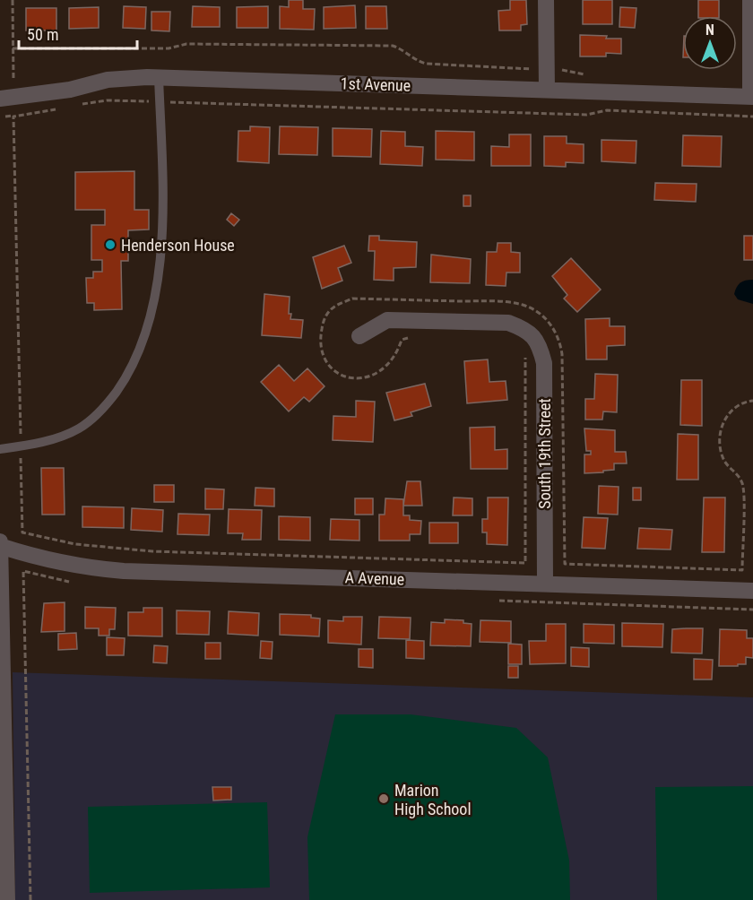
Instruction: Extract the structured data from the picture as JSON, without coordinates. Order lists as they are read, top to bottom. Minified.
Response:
{"streets":{"street":["1st Avenue","South 19th Street","A Avenue"]},"crossings":[["South 19th Street","A Avenue"]],"places":["Henderson House","Marion High School"],"scale_bar":"50 m","north":"top"}
